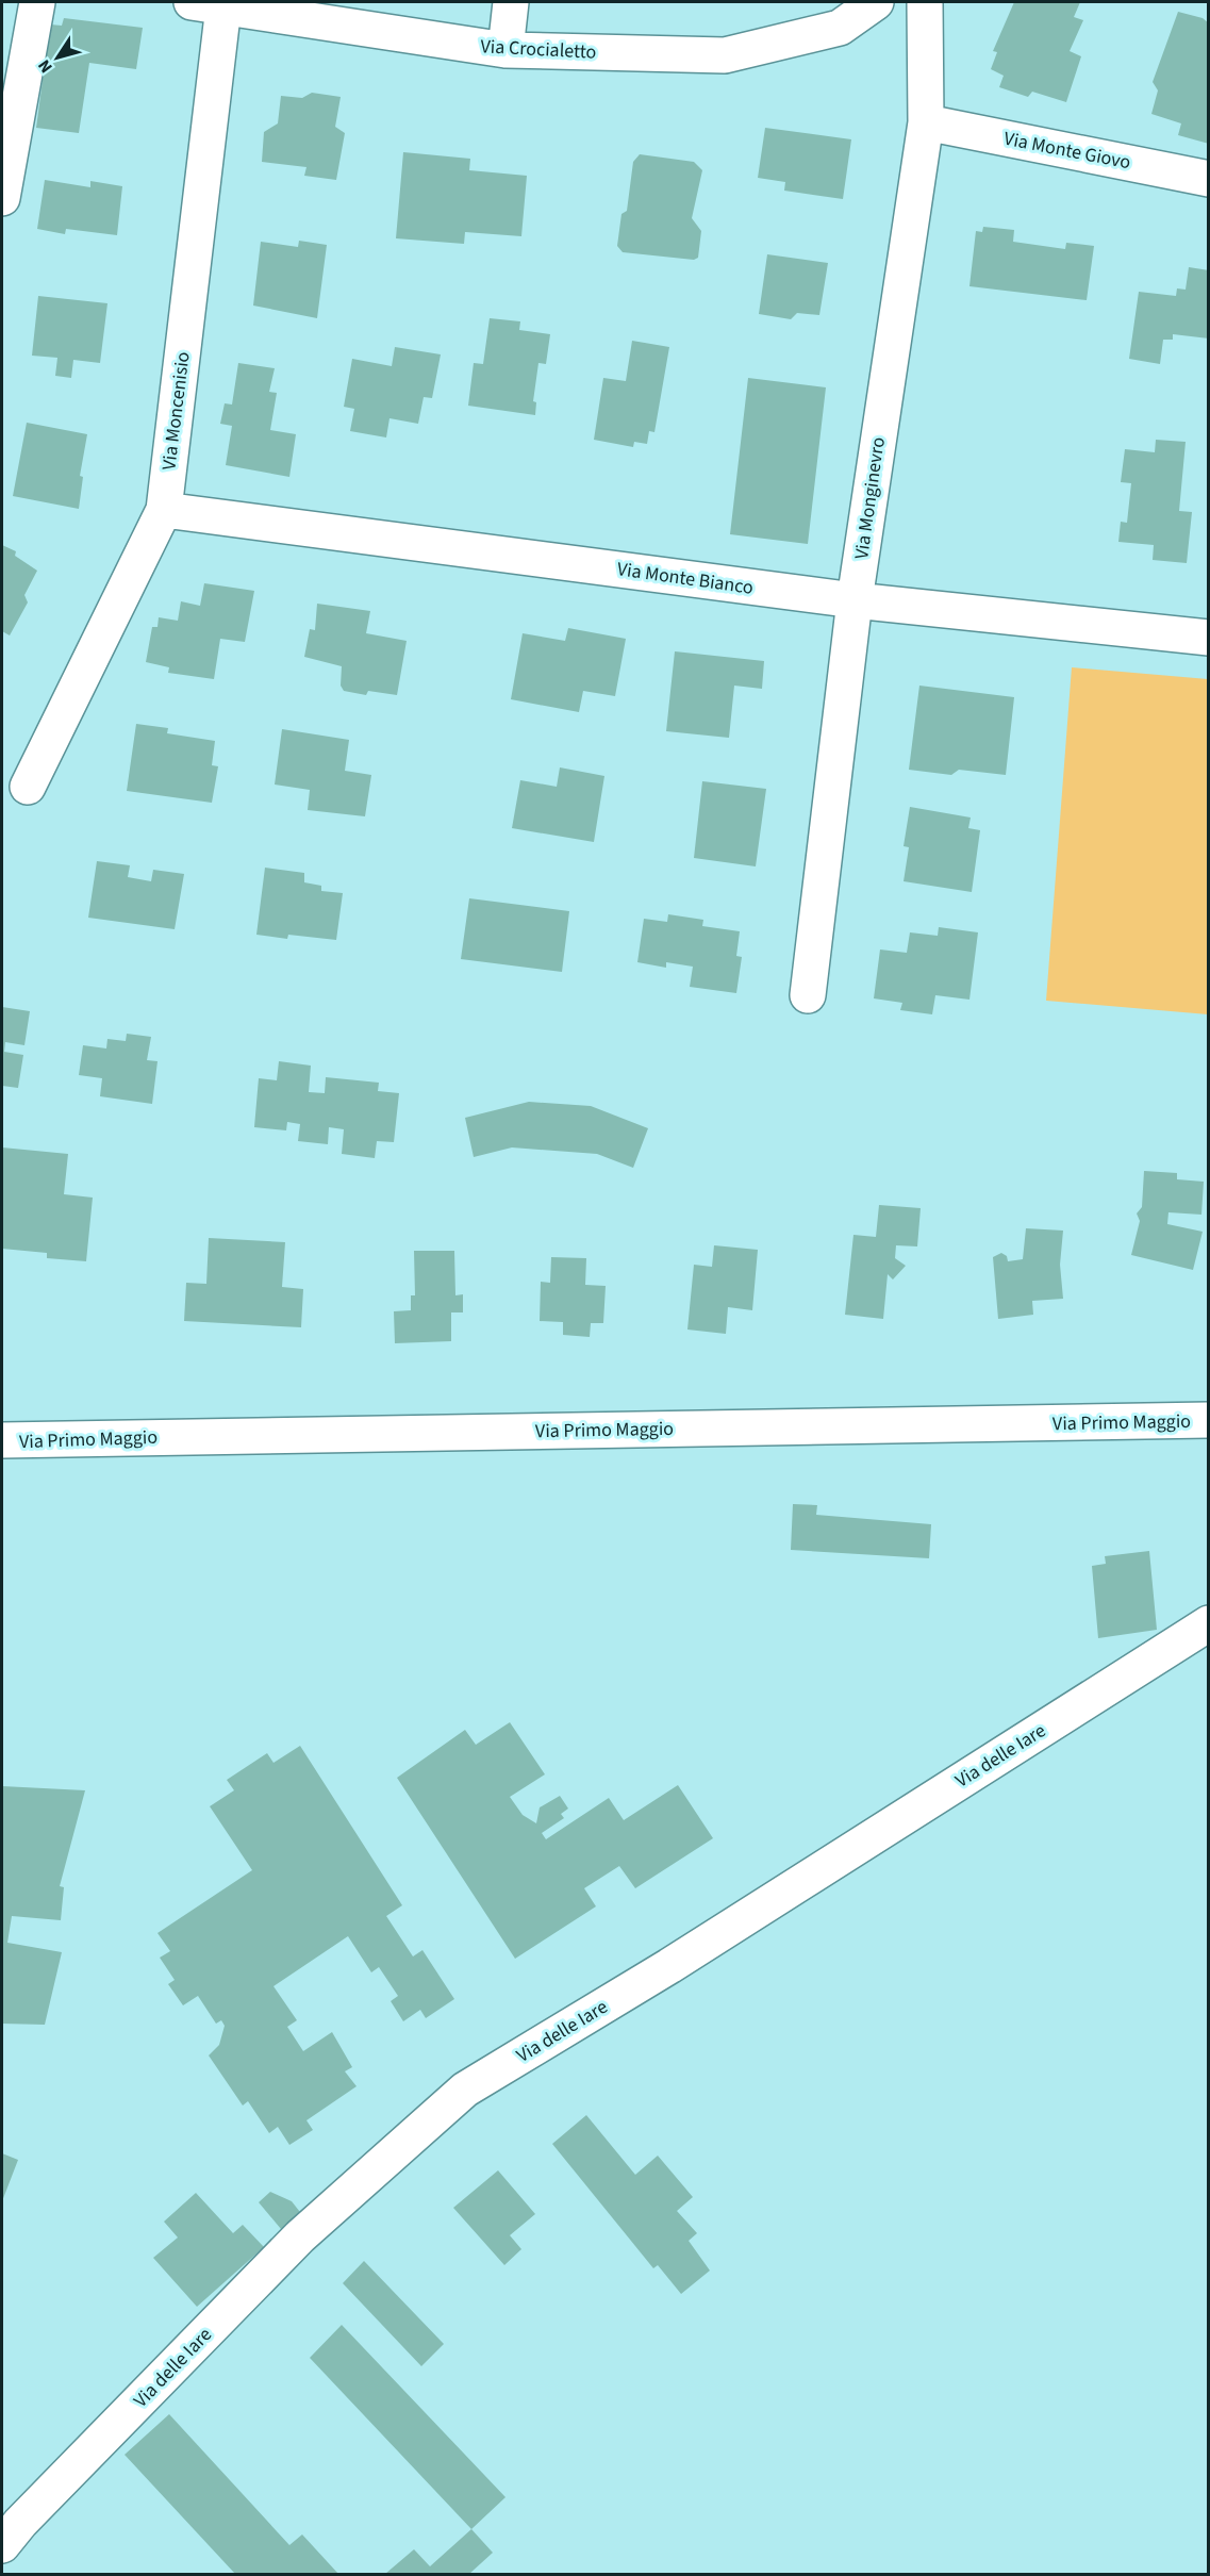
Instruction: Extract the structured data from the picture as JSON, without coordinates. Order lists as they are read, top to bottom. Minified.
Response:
{"streets":{"street":["Via Crocialetto","Via Monte Giovo","Via Moncenisio","Via Monginevro","Via Monte Bianco","Via Primo Maggio","Via delle Iare"]},"crossings":[["Via Crocialetto","Via Moncenisio"],["Via Monte Giovo","Via Monginevro"],["Via Moncenisio","Via Monte Bianco"],["Via Monginevro","Via Monte Bianco"]],"north":"bottom left"}
